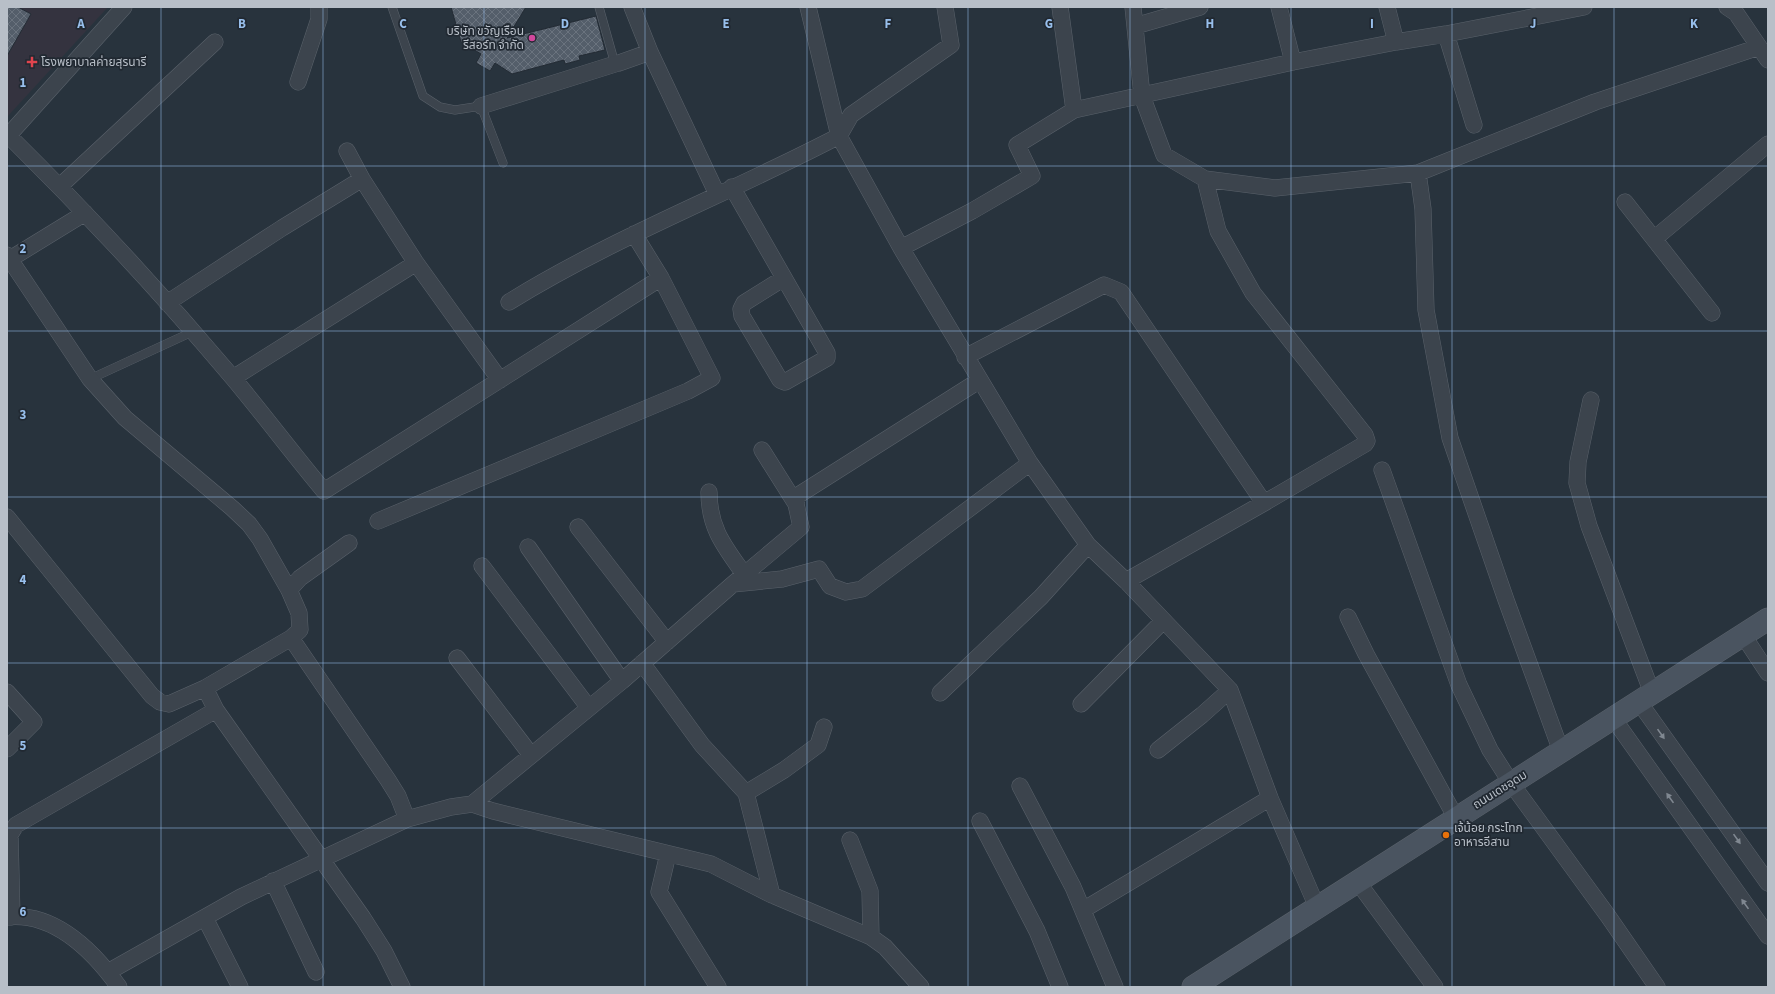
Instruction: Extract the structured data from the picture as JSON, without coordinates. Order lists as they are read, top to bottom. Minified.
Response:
{"streets":{"main road":["ถนนเดชอุดม"]},"places":{"other":["บริษัท ขวัญเรือน รีสอร์ท จำกัด","เจ้น้อย กระโทก อาหารอีสาน"],"health":["โรงพยาบาลค่ายสุรนารี"]},"grid":{"columns":["A","B","C","D","E","F","G","H","I","J","K"],"rows":["1","2","3","4","5","6"]}}
